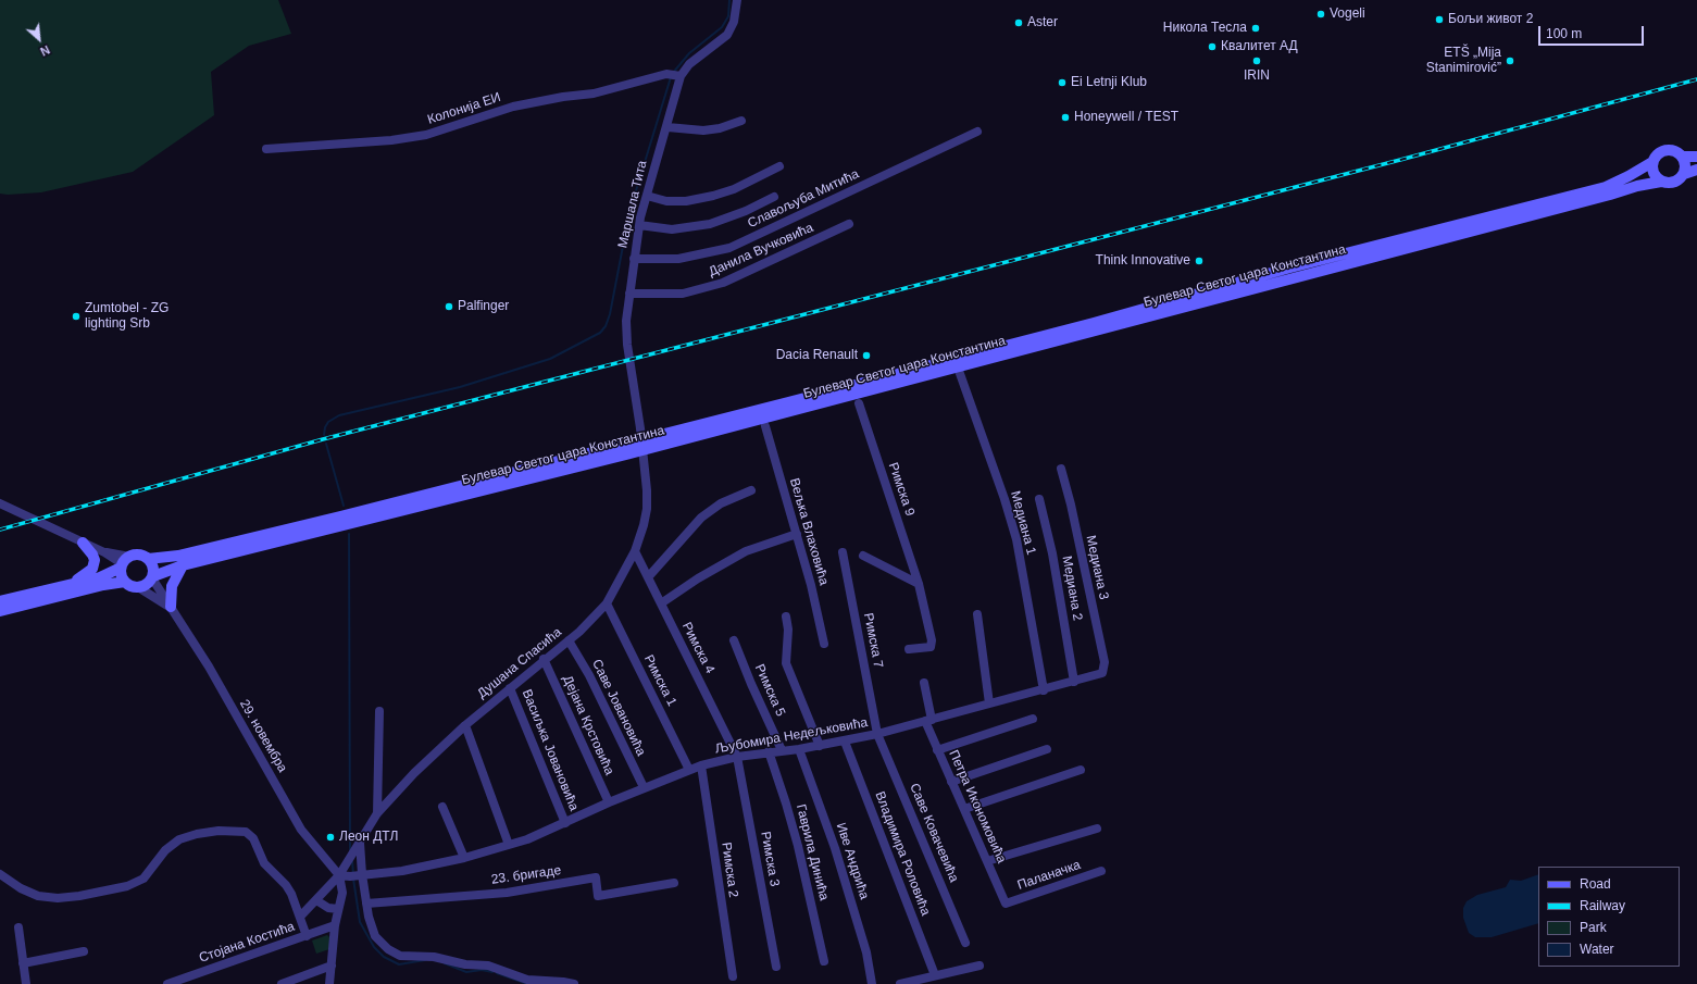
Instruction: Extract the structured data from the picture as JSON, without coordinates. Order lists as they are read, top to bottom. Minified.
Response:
{"streets":{"main road":["Булевар Светог цара Константина"],"street":["Колонија ЕИ","Славољуба Митића","Маршала Тита","Данила Вучковића","Римска 9","Медиана 1","Вељка Влаховића","Медиана 3","Медиана 2","Римска 7","Римска 4","Душана Спасића","Римска 1","Римска 5","Саве Јовановића","Дејана Крстовића","29. новембра","Љубомира Недељковића","Васиљка Јовановића","Петра Икономовића","Саве Ковачевића","Гаврила Динића","Владимира Роловића","Римска 3","Иве Андрића","Римска 2","23. бригаде","Паланачка","Стојана Костића"]},"crossings":[["Колонија ЕИ","Маршала Тита"],["Славољуба Митића","Маршала Тита"],["Маршала Тита","Данила Вучковића"],["Маршала Тита","Булевар Светог цара Константина"],["Маршала Тита","Душана Спасића"],["Булевар Светог цара Константина","Медиана 1"],["Булевар Светог цара Константина","Душана Спасића"],["Булевар Светог цара Константина","29. новембра"],["Медиана 1","Љубомира Недељковића"],["Медиана 3","Љубомира Недељковића"],["Медиана 2","Љубомира Недељковића"],["Римска 7","Љубомира Недељковића"],["Римска 7","Саве Ковачевића"],["Римска 4","Душана Спасића"],["Римска 4","Љубомира Недељковића"],["Римска 4","Римска 3"],["Душана Спасића","Римска 1"],["Душана Спасића","Саве Јовановића"],["Душана Спасића","Дејана Крстовића"],["Душана Спасића","29. новембра"],["Душана Спасића","Љубомира Недељковића"],["Душана Спасића","Васиљка Јовановића"],["Римска 1","Љубомира Недељковића"],["Римска 5","Љубомира Недељковића"],["Саве Јовановића","Љубомира Недељковића"],["Дејана Крстовића","Љубомира Недељковића"],["29. новембра","Љубомира Недељковића"],["Љубомира Недељковића","Васиљка Јовановића"],["Љубомира Недељковића","Петра Икономовића"],["Љубомира Недељковића","Саве Ковачевића"],["Љубомира Недељковића","Гаврила Динића"],["Љубомира Недељковића","Владимира Роловића"],["Љубомира Недељковића","Римска 3"],["Љубомира Недељковића","Иве Андрића"],["Љубомира Недељковића","Римска 2"],["Петра Икономовића","Паланачка"]],"places":["Vogeli","Бољи живот 2","Aster","Никола Тесла","Квалитет АД","IRIN","ETŠ „Mija Stanimirović”","Ei Letnji Klub","Honeywell / TEST","Think Innovative","Palfinger","Zumtobel - ZG lighting Srb","Dacia Renault","Леон ДТЛ"],"legend":["Road","Railway","Park","Water"],"scale_bar":"100 m","north":"bottom right"}
